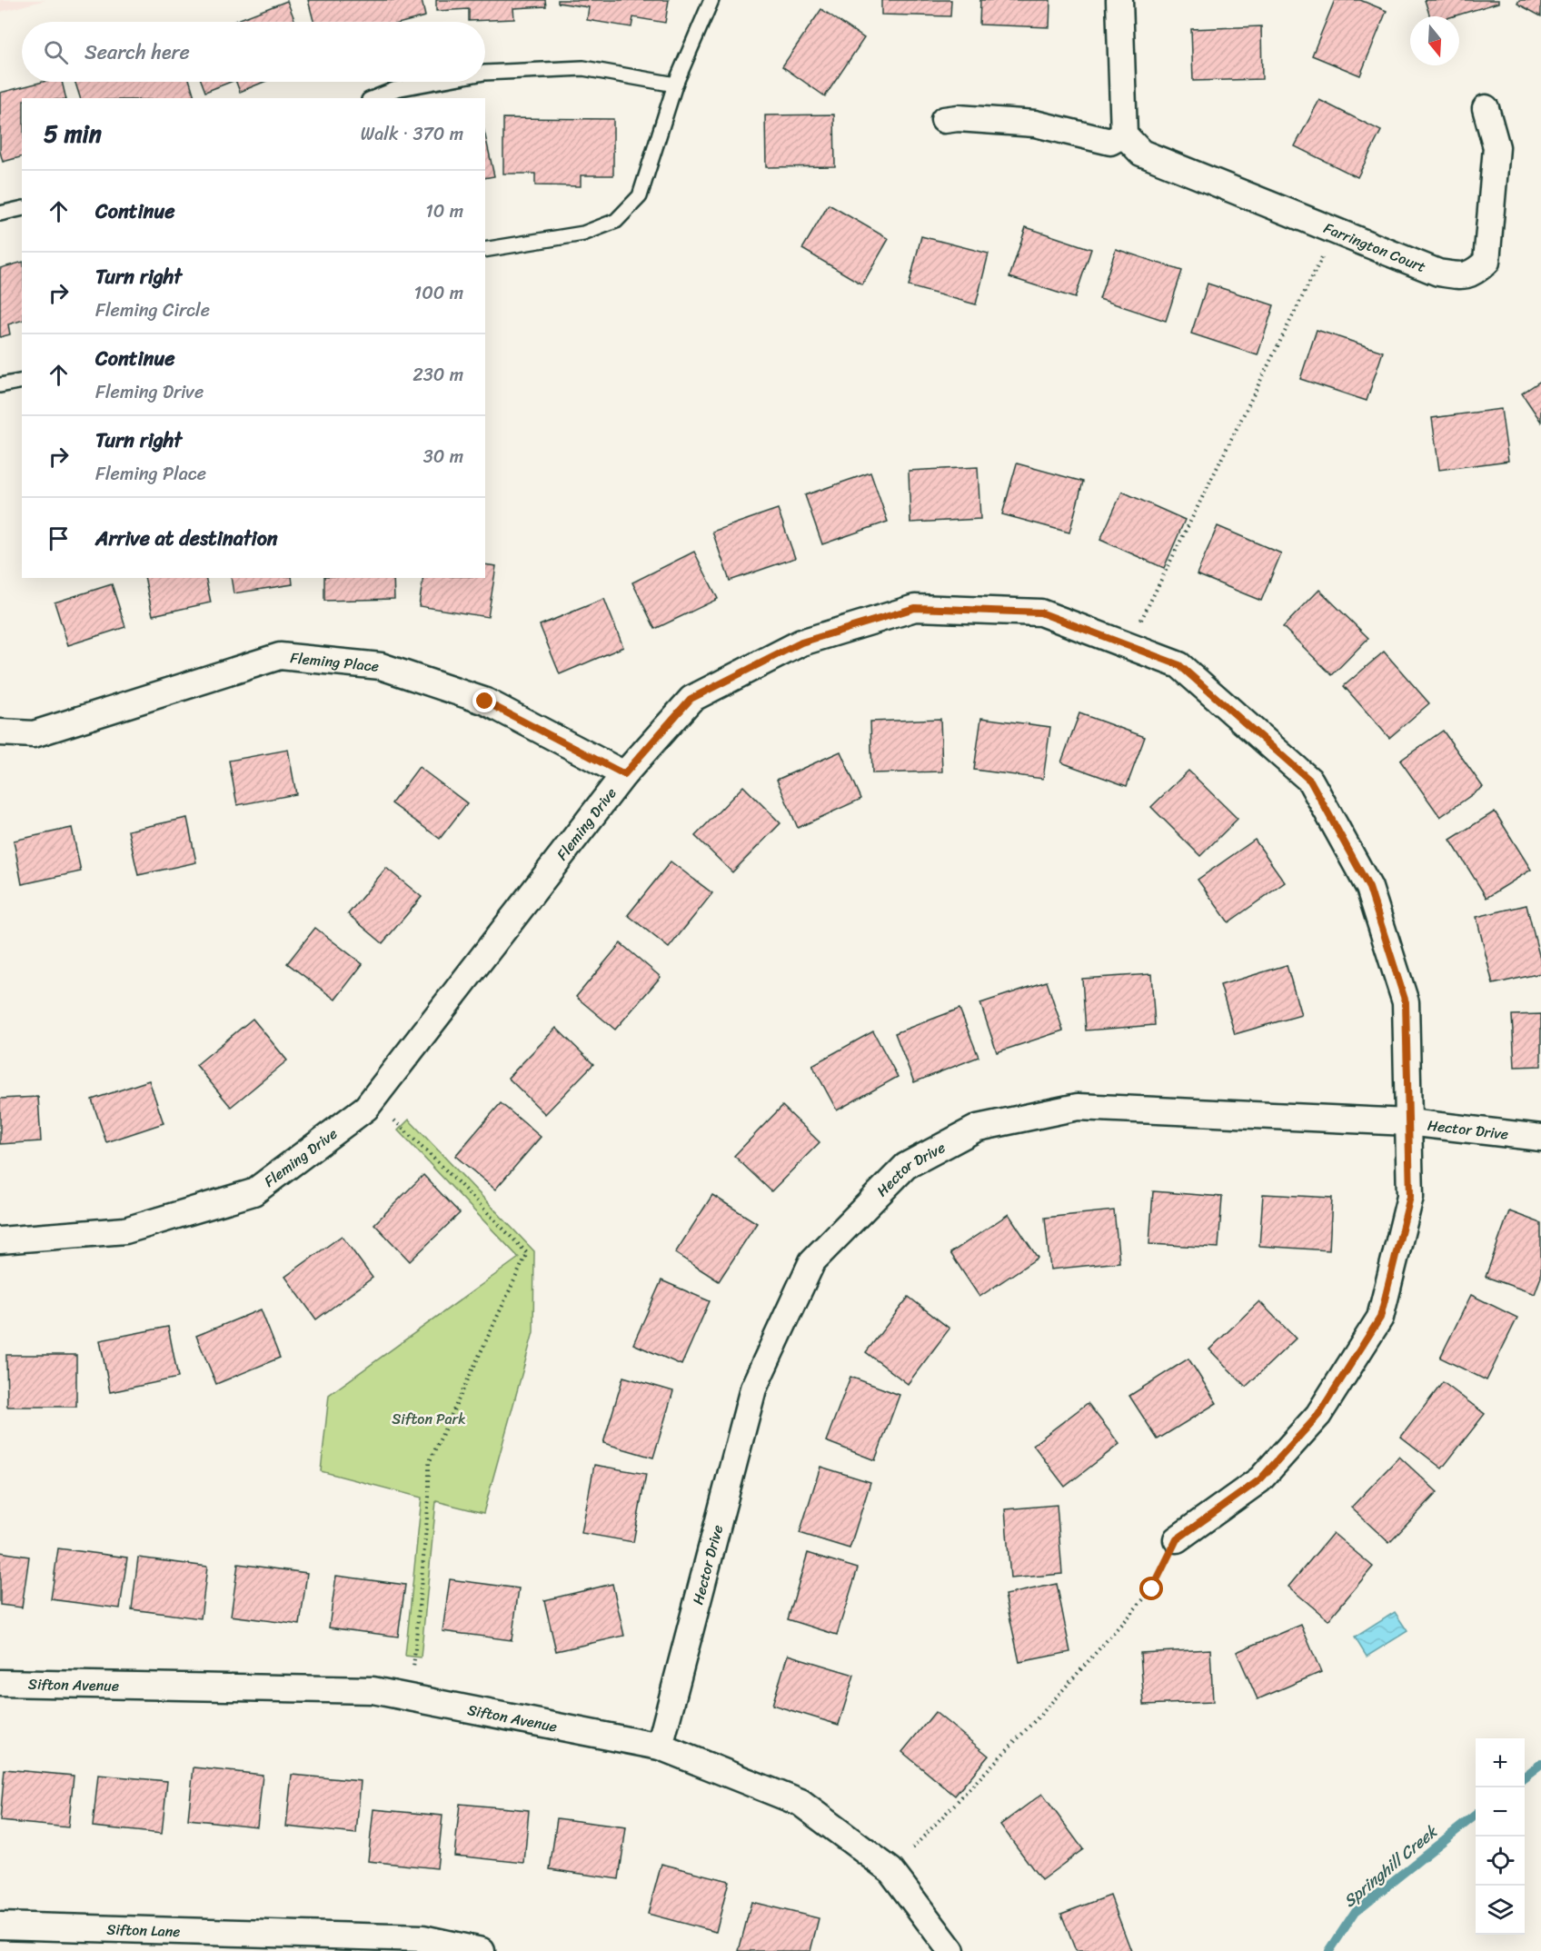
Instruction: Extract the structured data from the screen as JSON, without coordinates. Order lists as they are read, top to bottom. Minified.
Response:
{"streets":{"street":["Farrington Court","Fleming Place","Fleming Drive","Hector Drive","Sifton Avenue","Sifton Lane"]},"crossings":[["Fleming Place","Fleming Drive"],["Fleming Drive","Hector Drive"],["Hector Drive","Sifton Avenue"]],"water":["Springhill Creek"],"parks":["Sifton Park"],"north":"bottom","page":{"search":"Search here","heading":["5 min","Walk · 370 m"],"list":[["Continue","10 m"],["Turn right","Fleming Circle","100 m"],["Continue","Fleming Drive","230 m"],["Turn right","Fleming Place","30 m"],"Arrive at destination"],"map_buttons":["+","−"]}}
